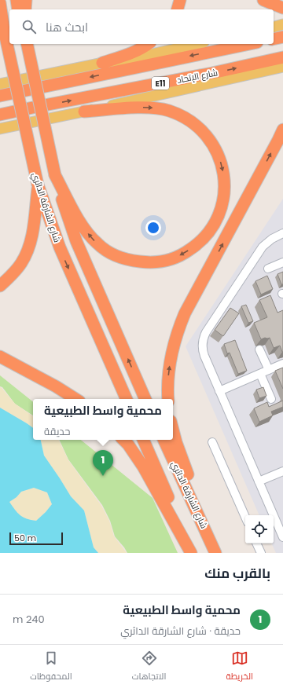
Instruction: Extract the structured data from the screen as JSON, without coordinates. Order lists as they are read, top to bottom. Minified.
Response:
{"streets":{"highway":["شارع الإتحاد","E11","شارع الشارقة الدائري"]},"scale_bar":"50 m","page":{"search":"ابحث هنا","popup":["محمية واسط الطبيعية","حديقة"],"pins":"1","scale":"50 m","heading":"بالقرب منك","list":[{"mark":"1","name":"محمية واسط الطبيعية","note":"حديقة · شارع الشارقة الدائري","value":"240 m"}],"nav":["الخريطة","الاتجاهات","المحفوظات"]}}
